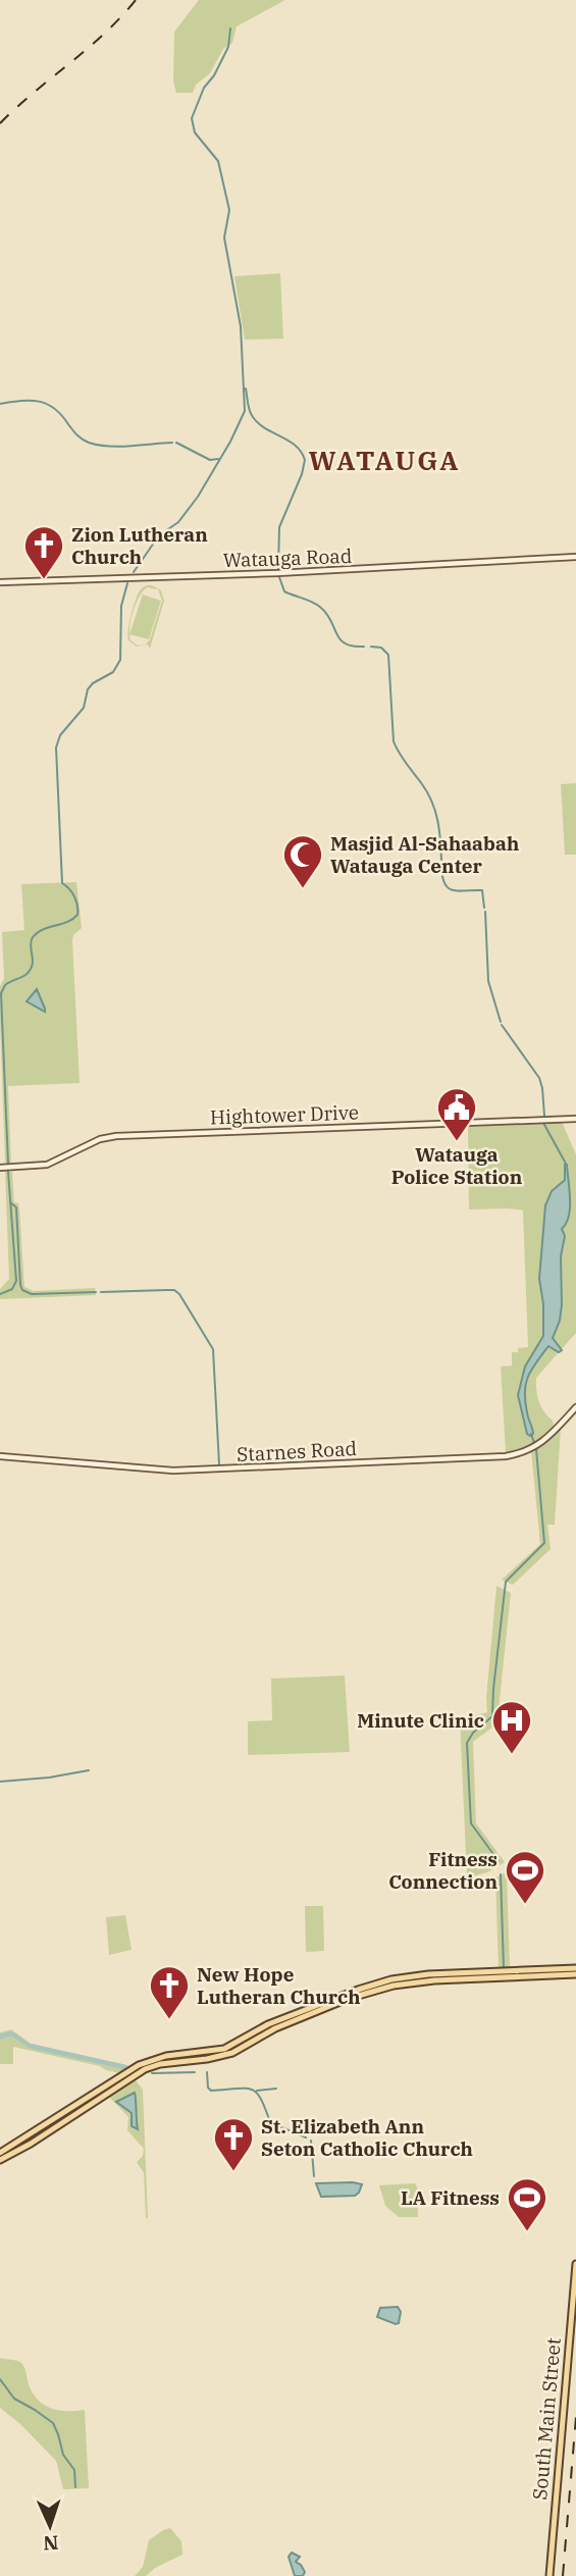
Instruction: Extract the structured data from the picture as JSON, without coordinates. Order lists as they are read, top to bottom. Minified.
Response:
{"streets":{"main road":["Watauga Road","Hightower Drive","Starnes Road","South Main Street"]},"districts":["WATAUGA"],"places":{"church":["Zion Lutheran Church","New Hope Lutheran Church","St. Elizabeth Ann Seton Catholic Church"],"mosque":["Masjid Al-Sahaabah Watauga Center"],"public building":["Watauga Police Station"],"hospital":["Minute Clinic"],"sports":["Fitness Connection","LA Fitness"]},"north":"bottom"}
